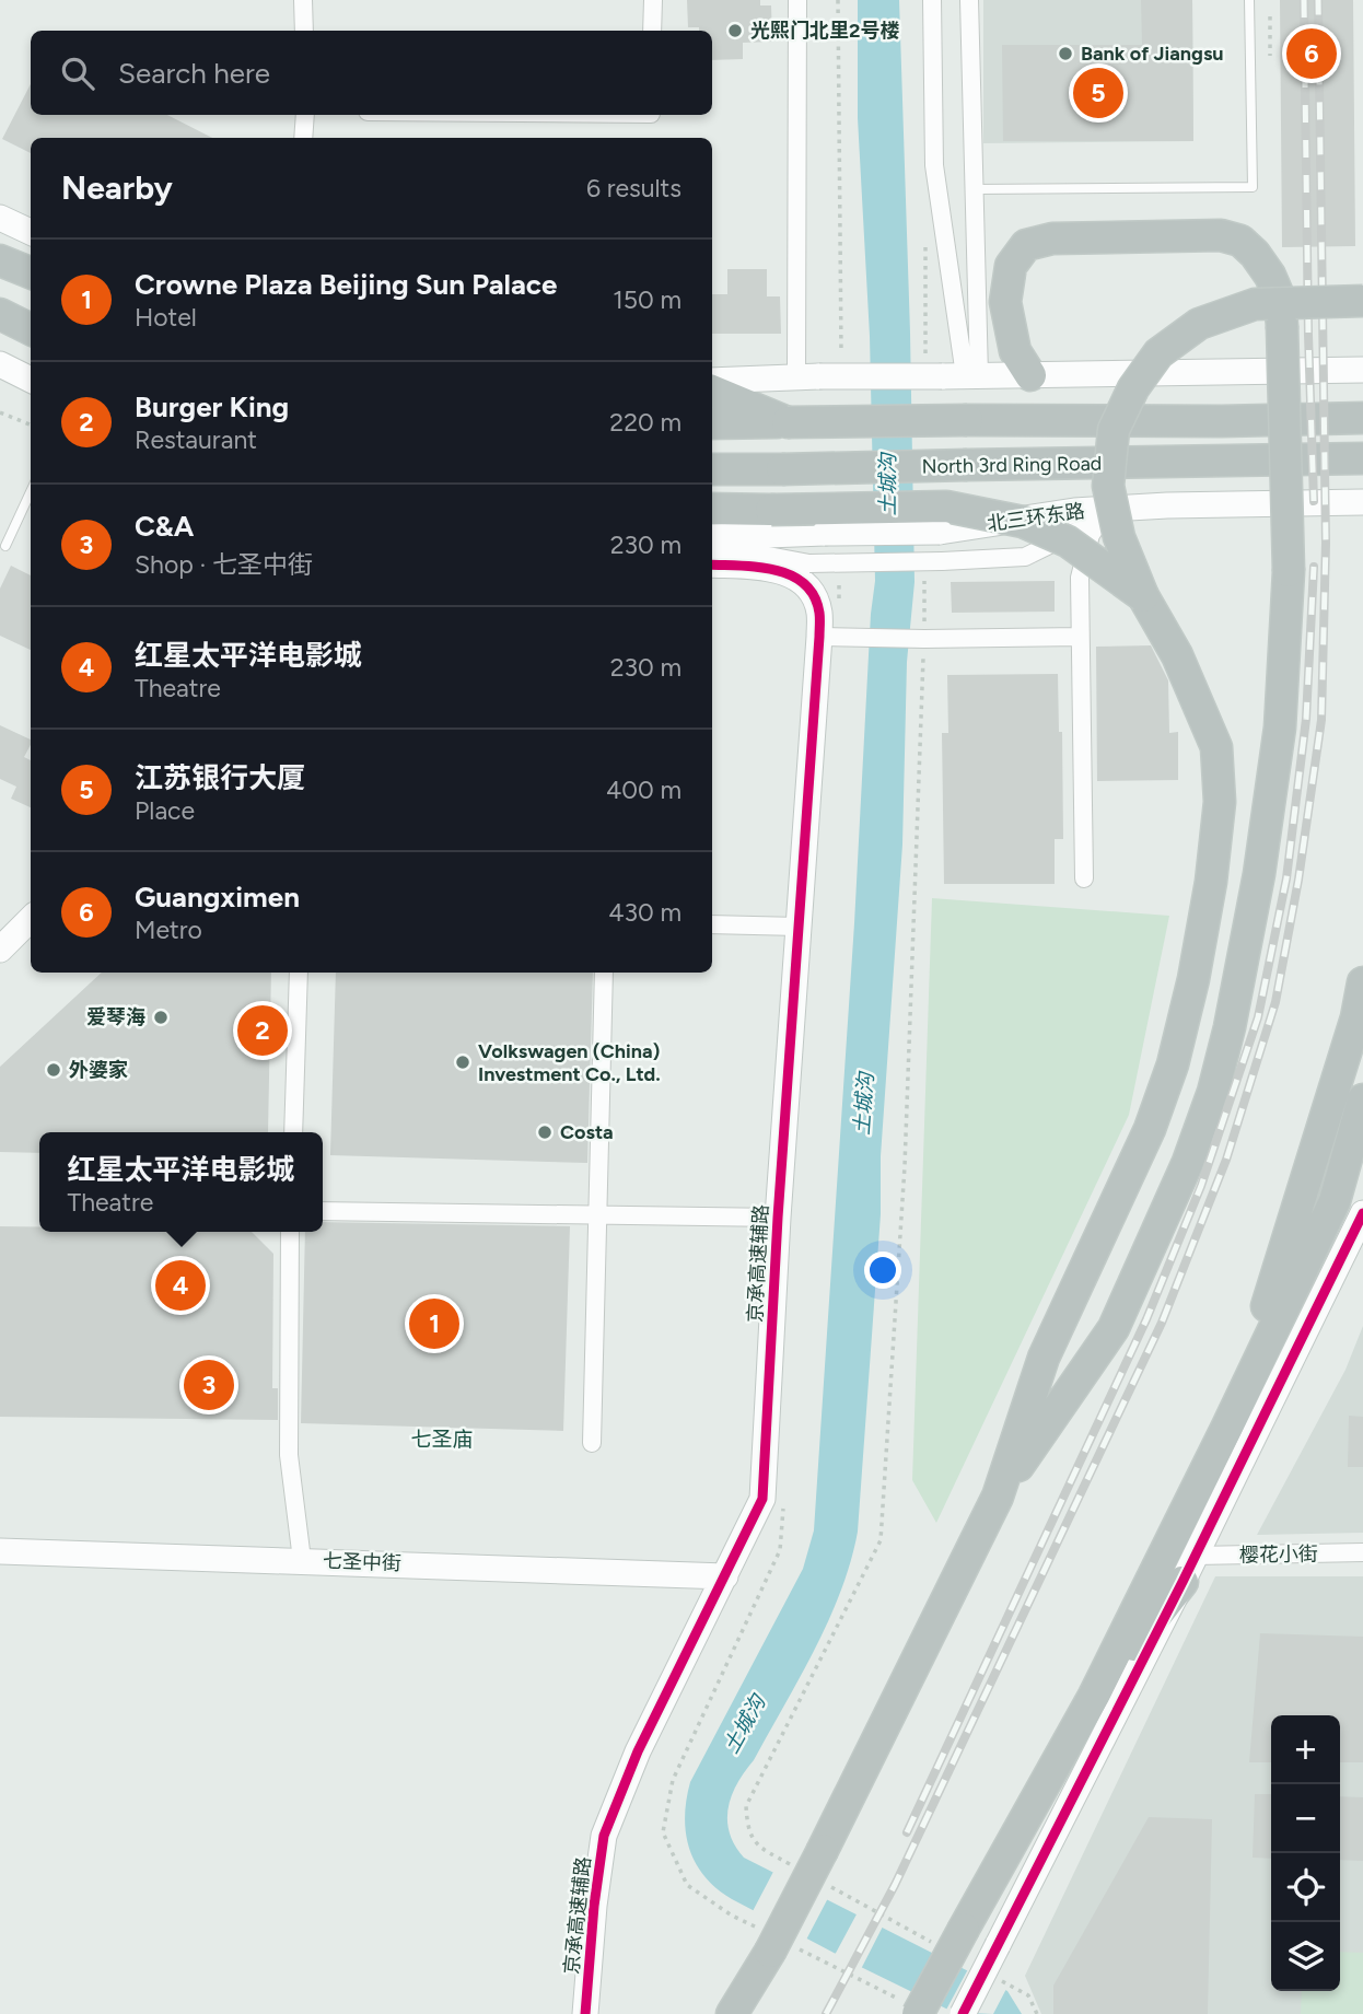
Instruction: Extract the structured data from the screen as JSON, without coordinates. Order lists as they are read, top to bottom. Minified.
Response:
{"streets":{"highway":["North 3rd Ring Road"],"street":["北三环东路","京承高速辅路","樱花小街","七圣中街"]},"crossings":[["京承高速辅路","七圣中街"]],"districts":["七圣庙"],"water":["土城沟"],"places":["光熙门北里2号楼","Bank of Jiangsu","爱琴海","Volkswagen (China) Investment Co., Ltd.","外婆家","Costa"],"page":{"pins":["6","5","2","4","1","3"],"search":"Search here","heading":["Nearby","6 results"],"list":[{"mark":"1","name":"Crowne Plaza Beijing Sun Palace","note":"Hotel","value":"150 m"},{"mark":"2","name":"Burger King","note":"Restaurant","value":"220 m"},{"mark":"3","name":"C&A","note":"Shop · 七圣中街","value":"230 m"},{"mark":"4","name":"红星太平洋电影城","note":"Theatre","value":"230 m"},{"mark":"5","name":"江苏银行大厦","note":"Place","value":"400 m"},{"mark":"6","name":"Guangximen","note":"Metro","value":"430 m"}],"popup":["红星太平洋电影城","Theatre"],"map_buttons":["+","−"]}}
